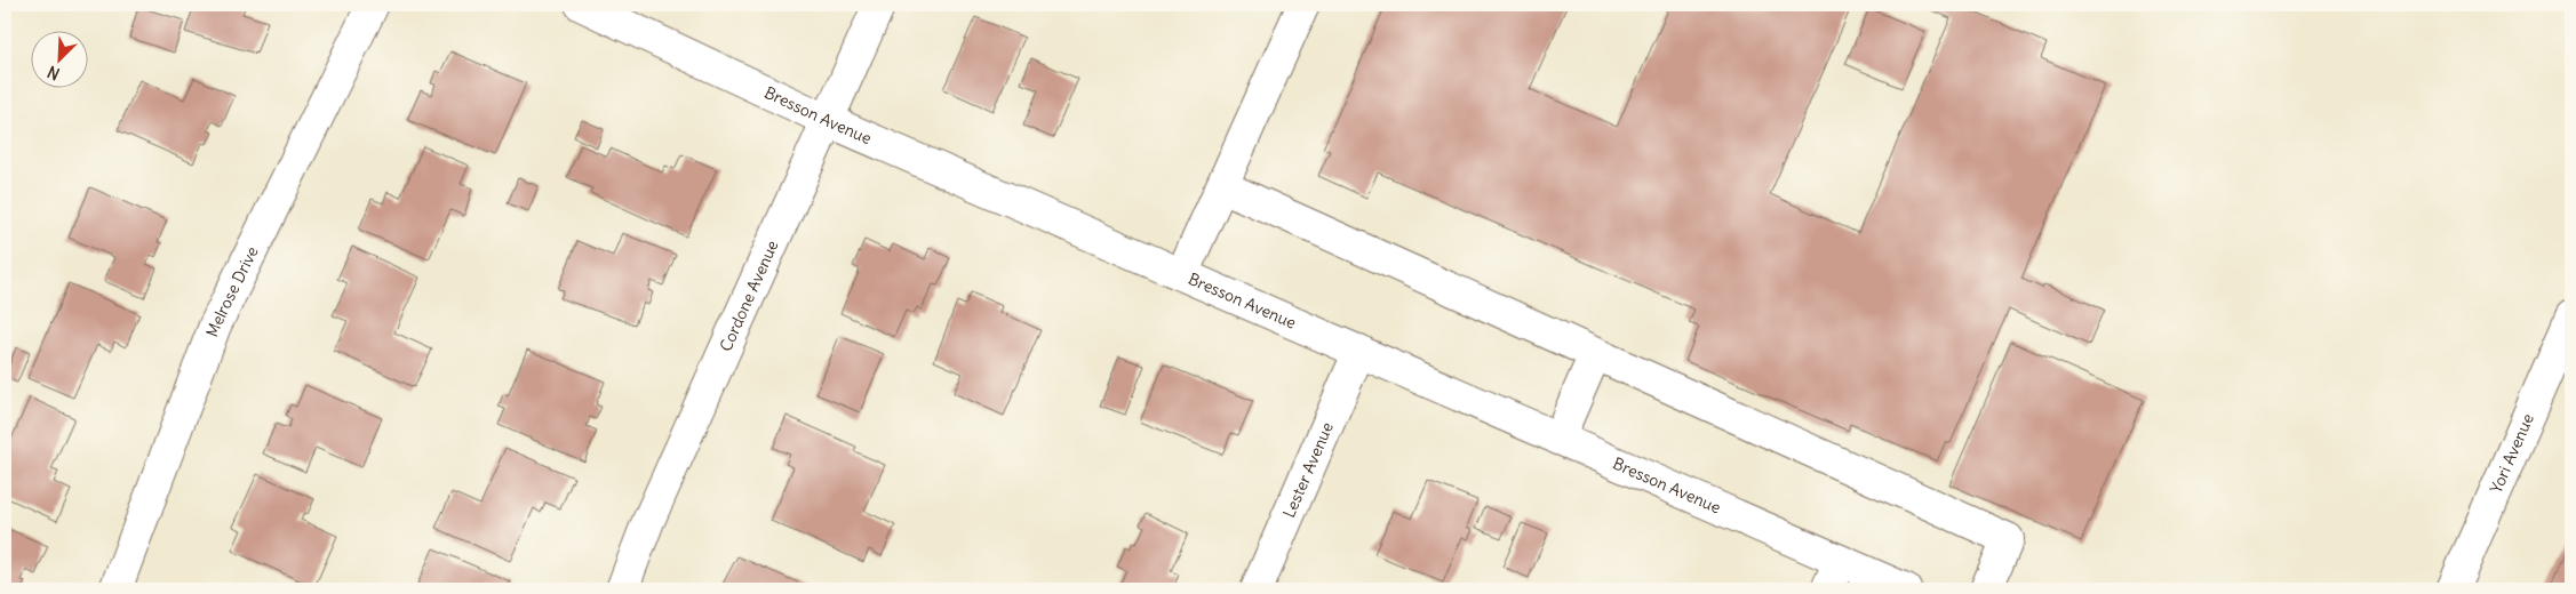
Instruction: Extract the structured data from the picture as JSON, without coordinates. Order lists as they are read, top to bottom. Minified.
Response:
{"streets":{"street":["Bresson Avenue","Melrose Drive","Cordone Avenue","Yori Avenue","Lester Avenue"]},"crossings":[["Bresson Avenue","Cordone Avenue"],["Bresson Avenue","Lester Avenue"]],"north":"bottom left"}
